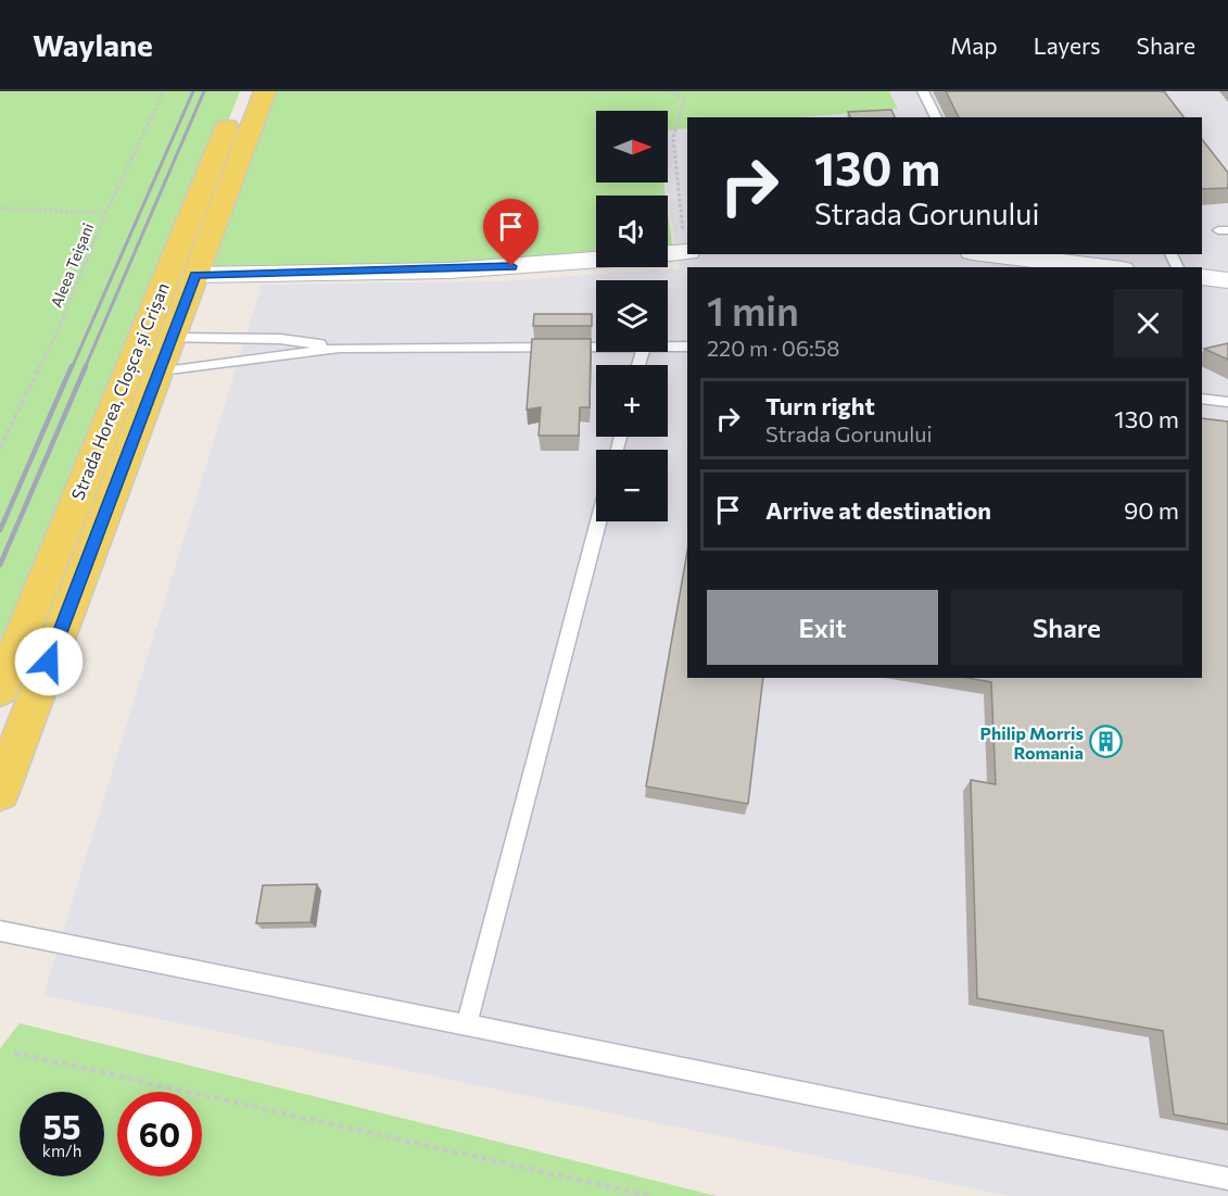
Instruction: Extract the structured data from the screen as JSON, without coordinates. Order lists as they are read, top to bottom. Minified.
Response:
{"streets":{"main road":["Strada Horea, Cloșca și Crișan"],"path":["Aleea Teișani"]},"places":{"building":["Philip Morris Romania"]},"north":"right","page":{"header":"Waylane","nav":["Map","Layers","Share"],"map_buttons":["+","−"],"turn":["130 m","Strada Gorunului"],"heading":["1 min","220 m · 06:58"],"list":[{"name":"Turn right","note":"Strada Gorunului","value":"130 m"},{"name":"Arrive at destination","value":"90 m"}],"buttons":["Exit","Share"],"speed":"55 km/h","limit":"60"}}
